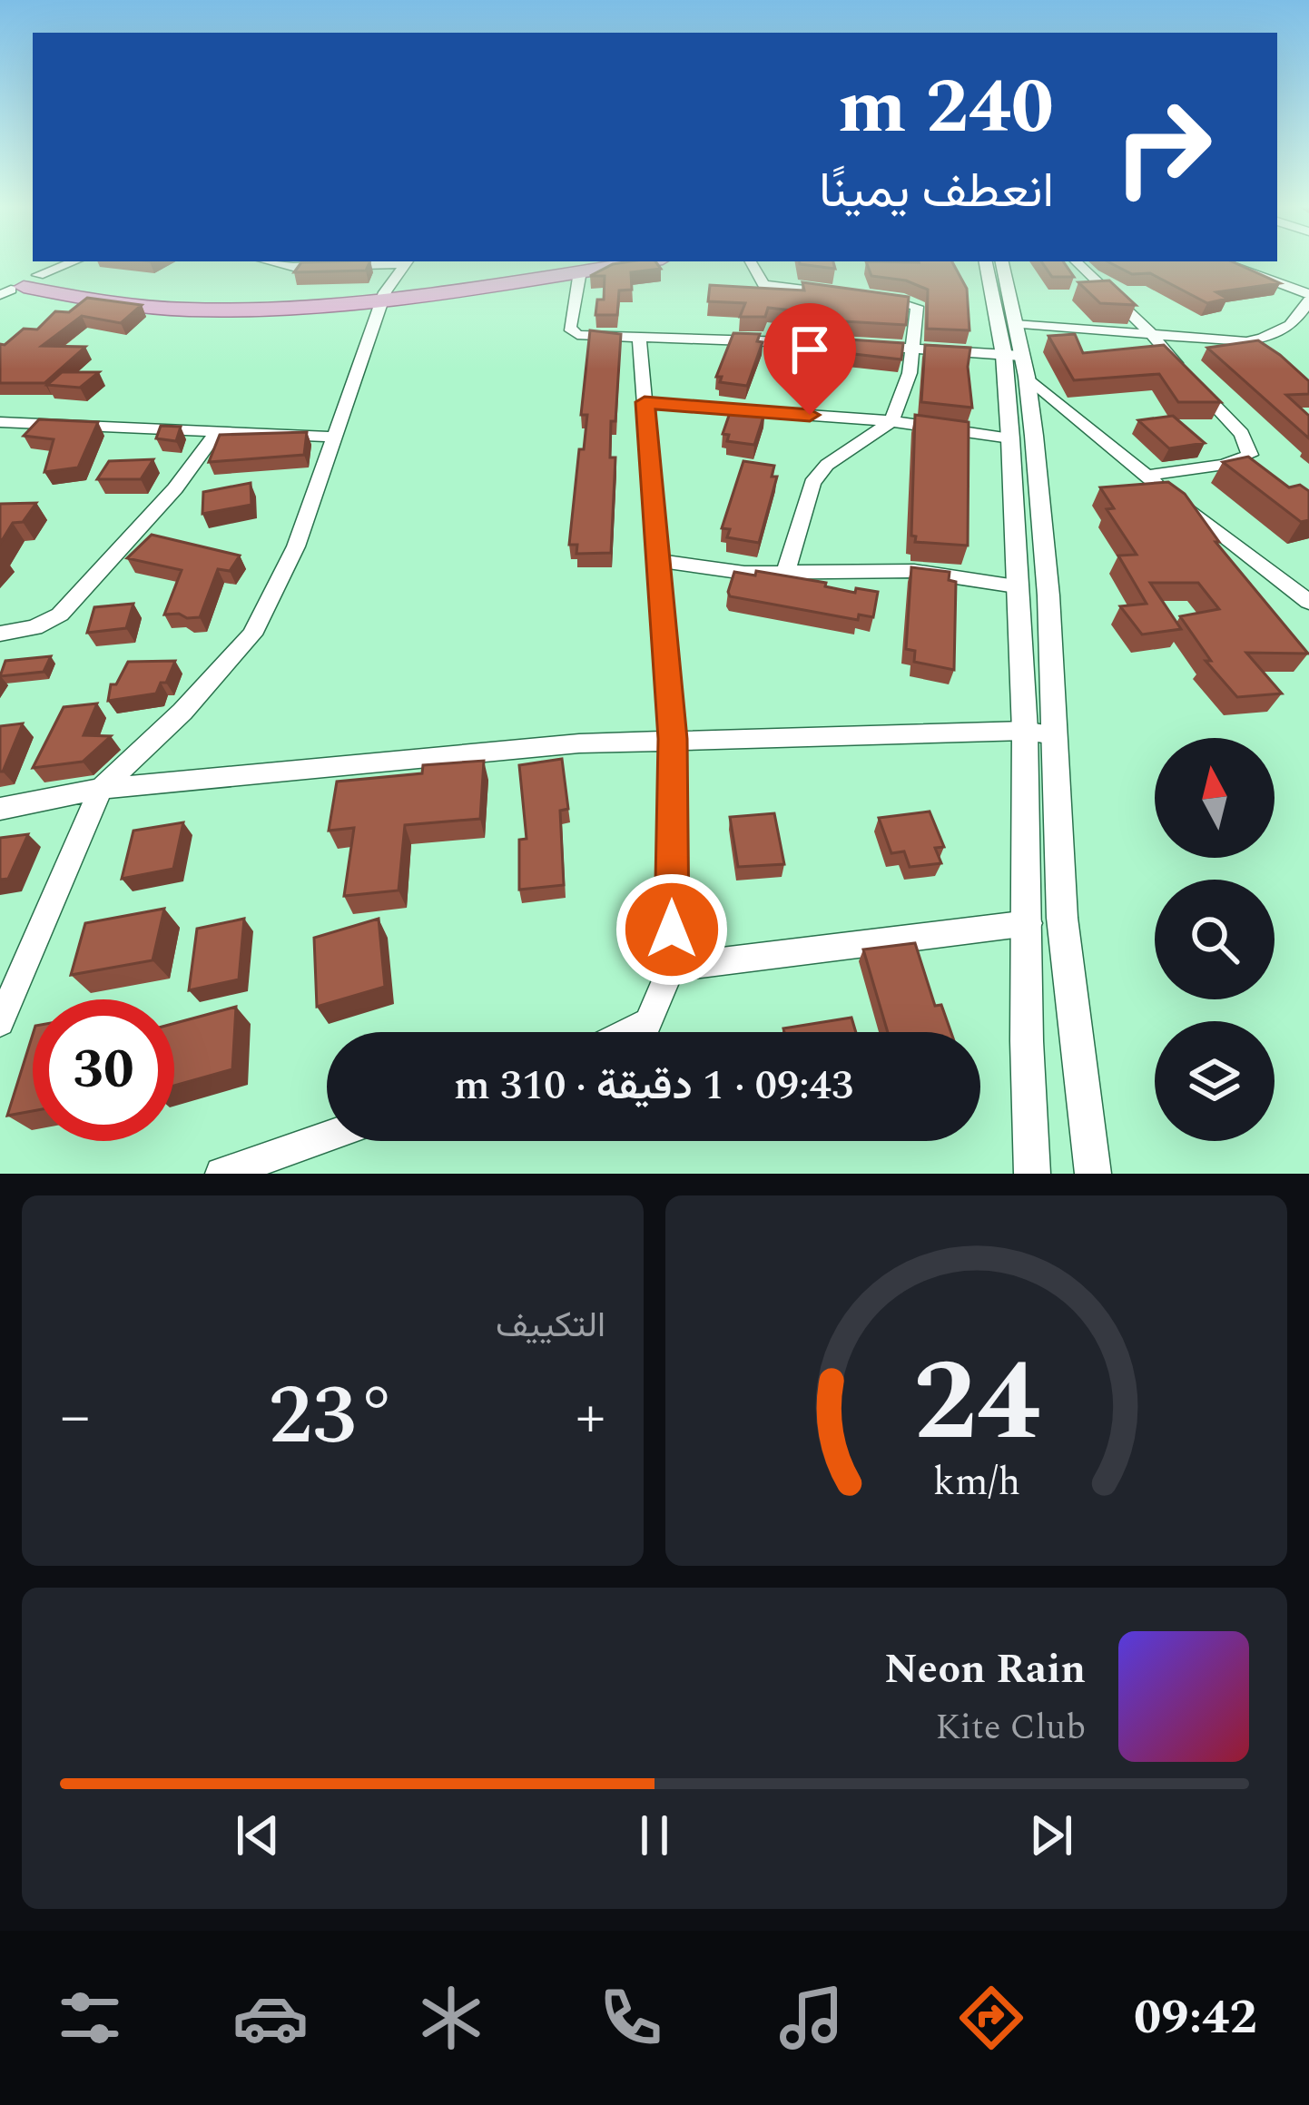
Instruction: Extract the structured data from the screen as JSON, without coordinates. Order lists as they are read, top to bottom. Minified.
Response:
{"north":"top","page":{"turn":["240 m","انعطف يمينًا"],"limit":"30","trip":"09:43 · 1 دقيقة · 310 m","tile":"التكييف","heat":["−","23°","+"],"song":["Neon Rain","Kite Club"],"tabs":"09:42","gauge":["24","km/h"]}}
